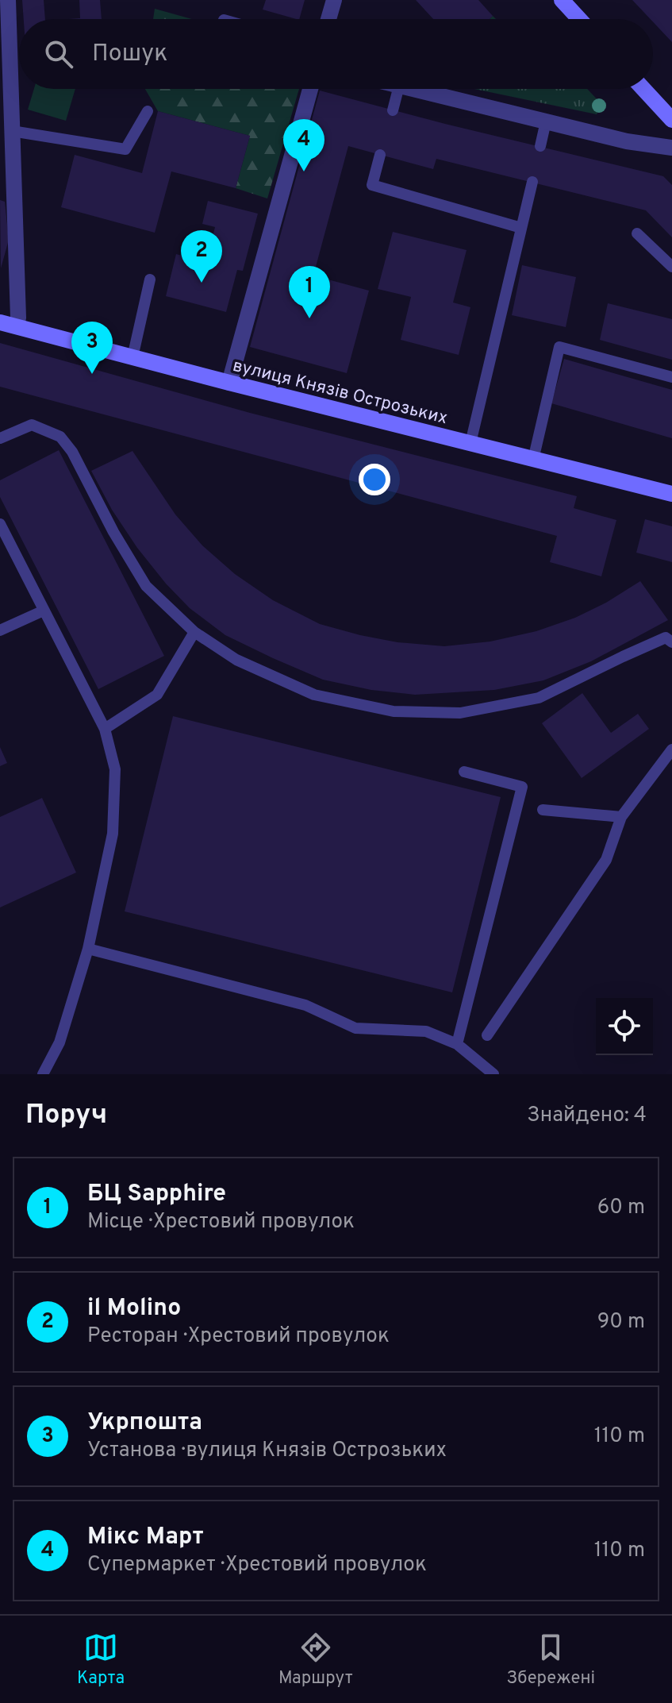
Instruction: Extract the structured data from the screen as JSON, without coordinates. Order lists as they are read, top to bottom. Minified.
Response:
{"streets":{"main road":["вулиця Князів Острозьких"]},"page":{"search":"Пошук","pins":["4","2","1","3"],"heading":["Поруч","Знайдено: 4"],"list":[{"mark":"1","name":"БЦ Sapphire","note":"Місце · Хрестовий провулок","value":"60 m"},{"mark":"2","name":"il Molino","note":"Ресторан · Хрестовий провулок","value":"90 m"},{"mark":"3","name":"Укрпошта","note":"Установа · вулиця Князів Острозьких","value":"110 m"},{"mark":"4","name":"Мікс Март","note":"Супермаркет · Хрестовий провулок","value":"110 m"}],"nav":["Карта","Маршрут","Збережені"]}}
